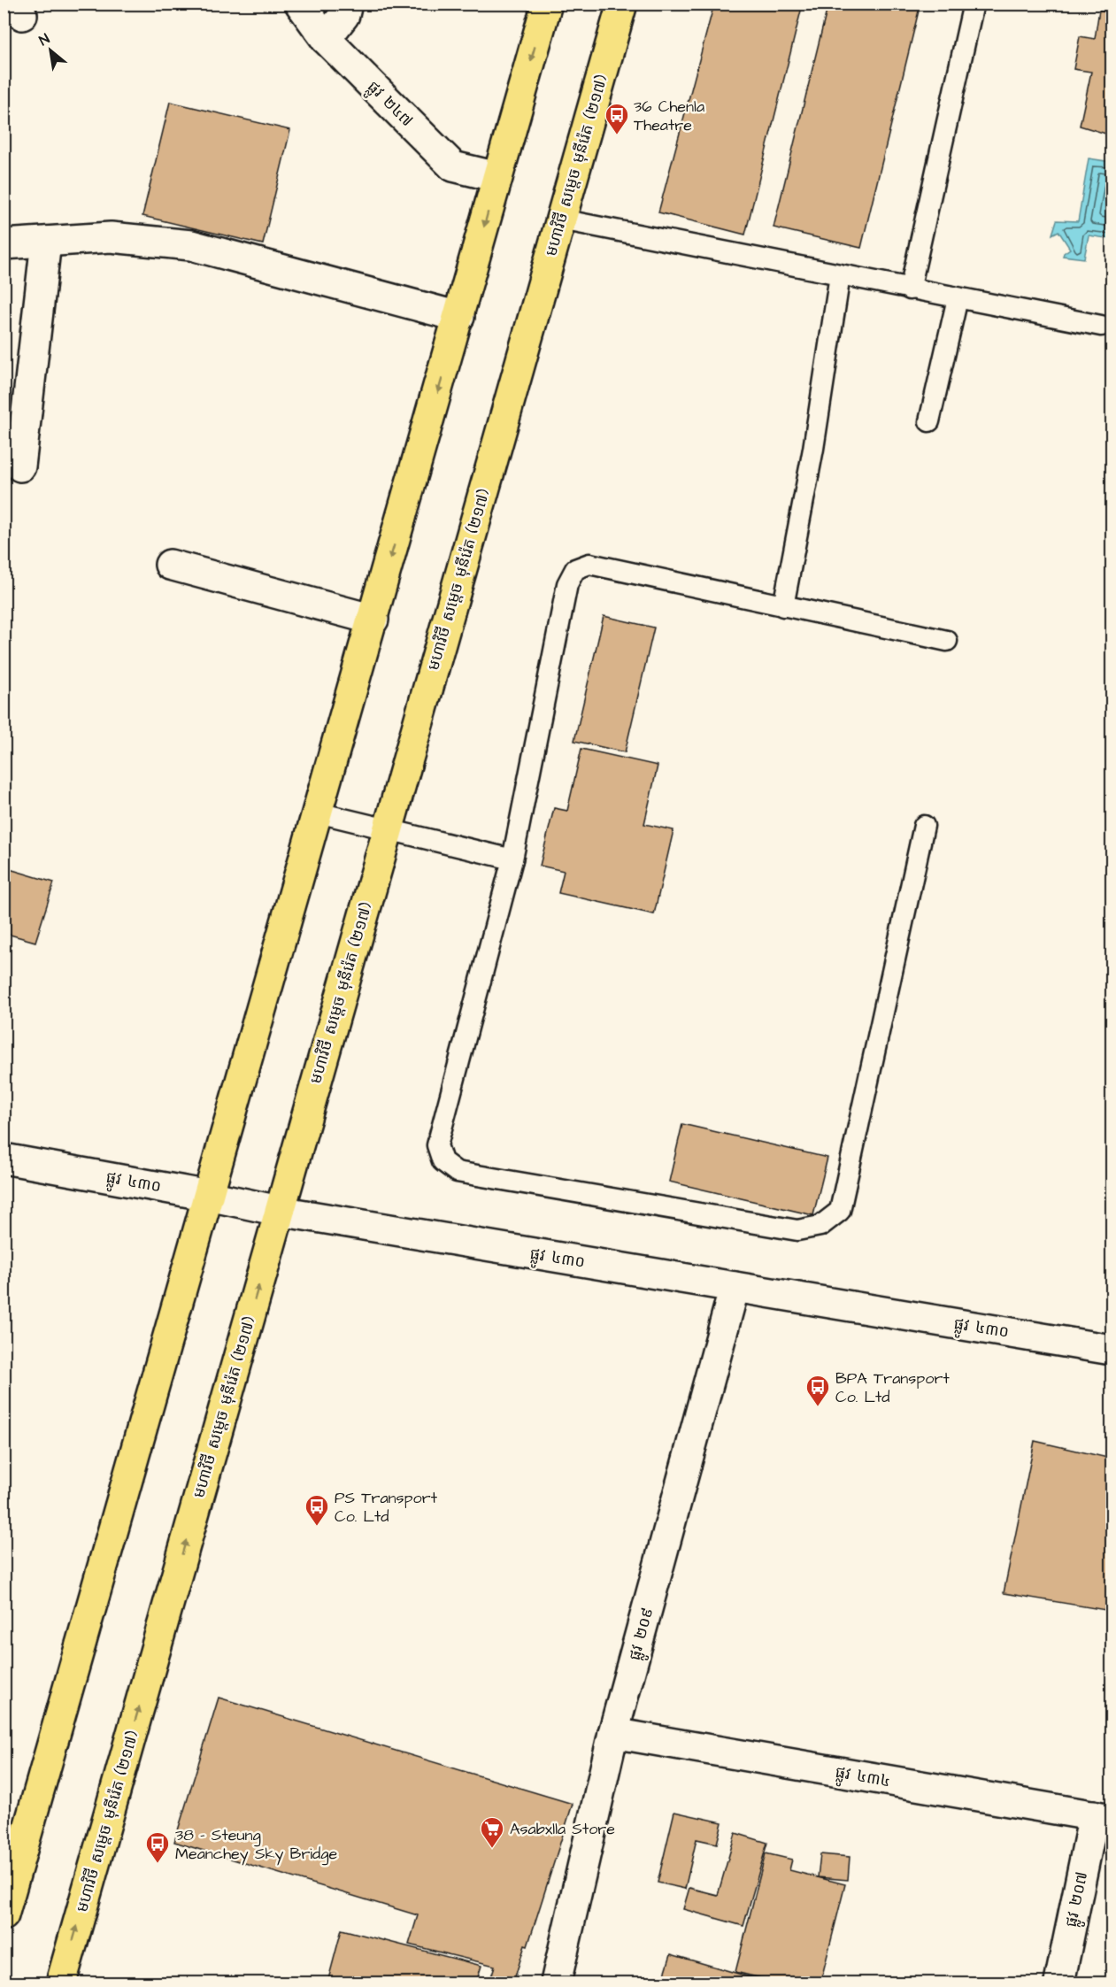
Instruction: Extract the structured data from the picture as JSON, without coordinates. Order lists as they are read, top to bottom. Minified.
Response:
{"streets":{"main road":["មហាវិថី សម្តេច មុនីរ៉េត (២១៧)"],"street":["ផ្លូវ ២៤៧","ផ្លូវ ៤៣០","ផ្លូវ ២០៩","ផ្លូវ ៤៣៤","ផ្លូវ ២០៧"]},"crossings":[["មហាវិថី សម្តេច មុនីរ៉េត (២១៧)","ផ្លូវ ៤៣០"],["ផ្លូវ ៤៣០","ផ្លូវ ២០៩"],["ផ្លូវ ២០៩","ផ្លូវ ៤៣៤"],["ផ្លូវ ៤៣៤","ផ្លូវ ២០៧"]],"places":{"bus stop":["36 Chenla Theatre","BPA Transport Co. Ltd","PS Transport Co. Ltd","38 - Steung Meanchey Sky Bridge"],"supermarket":["Asabxlla Store"]},"north":"top left"}
